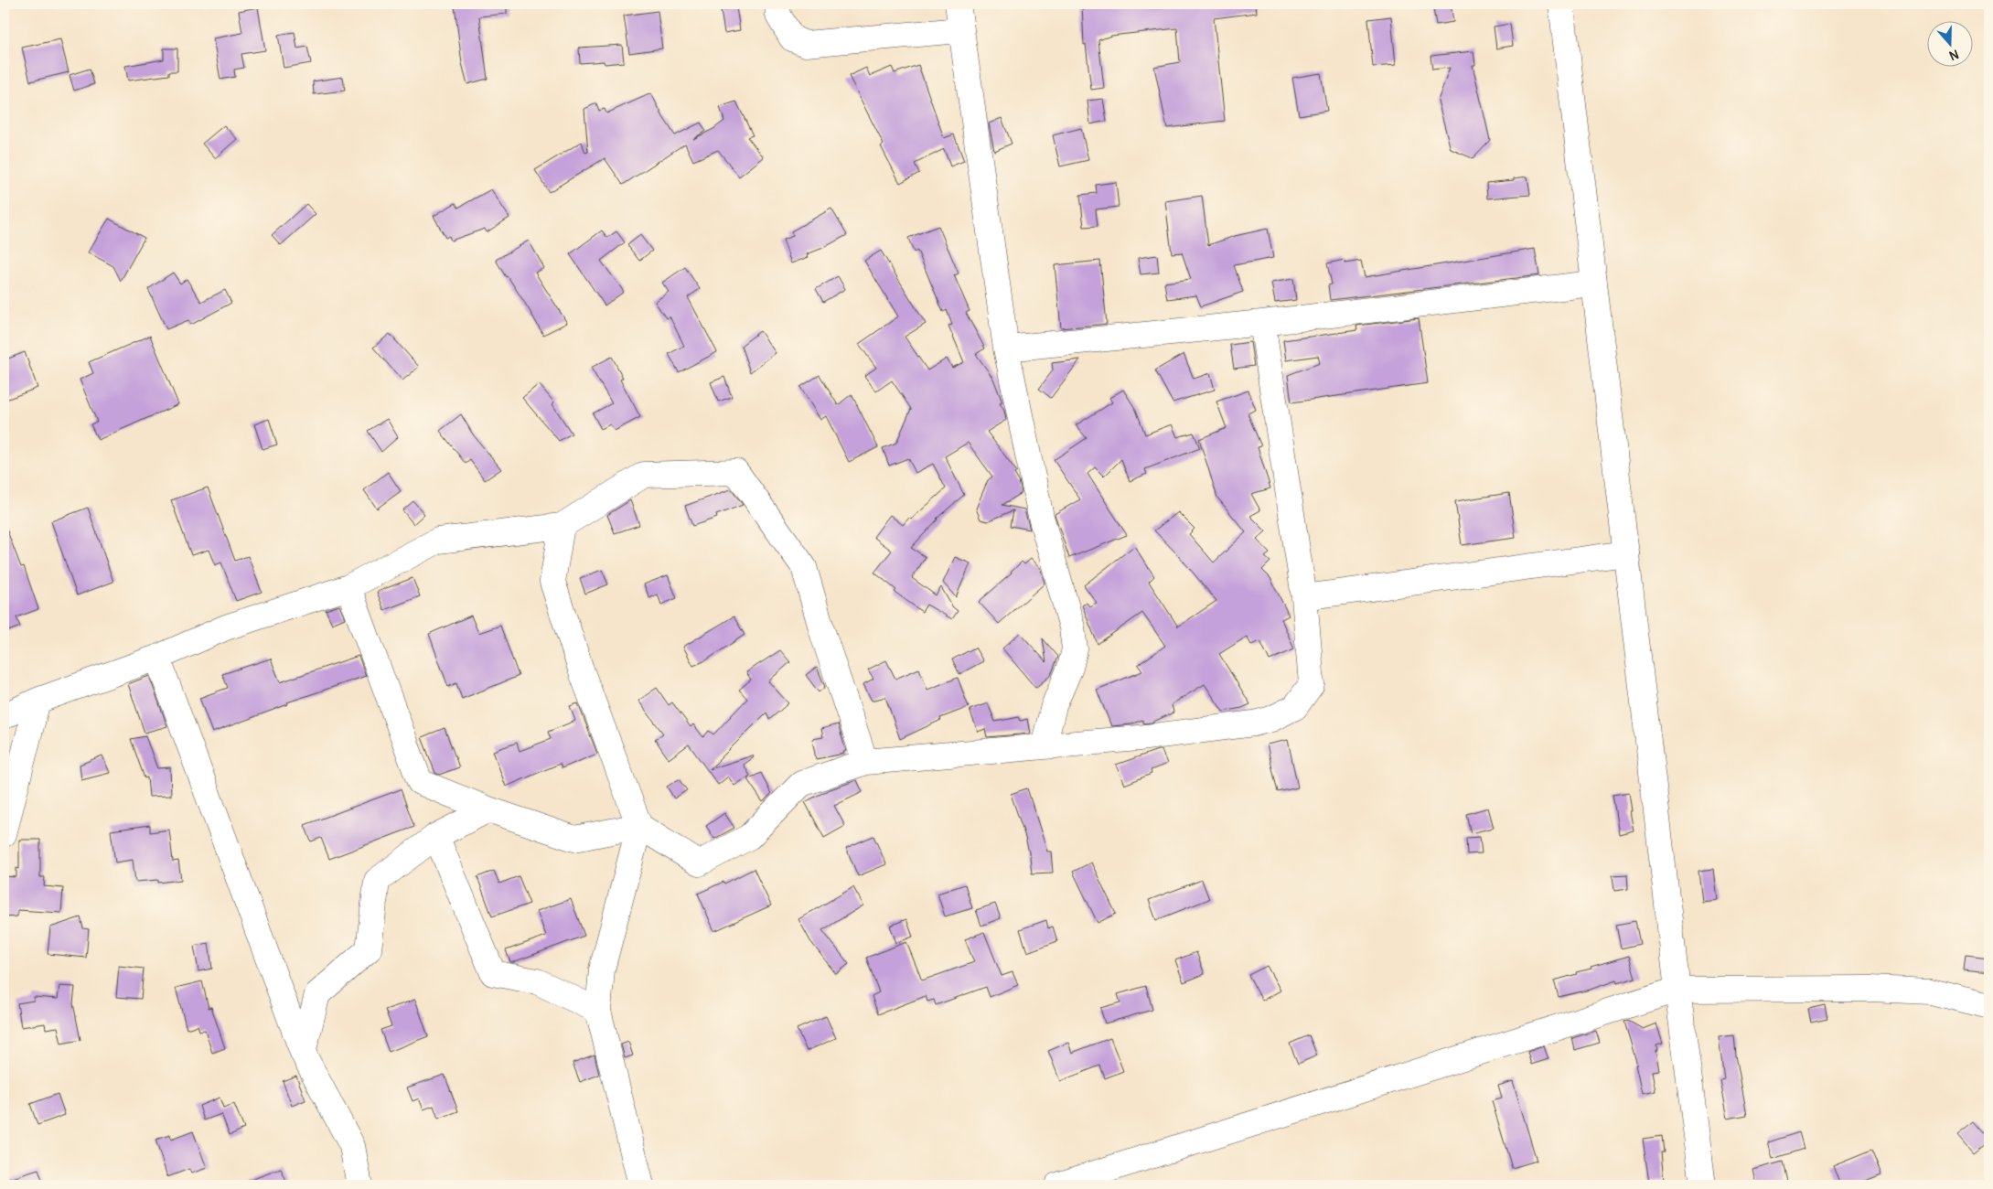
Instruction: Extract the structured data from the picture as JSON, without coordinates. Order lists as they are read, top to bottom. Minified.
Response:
{"north":"bottom"}
